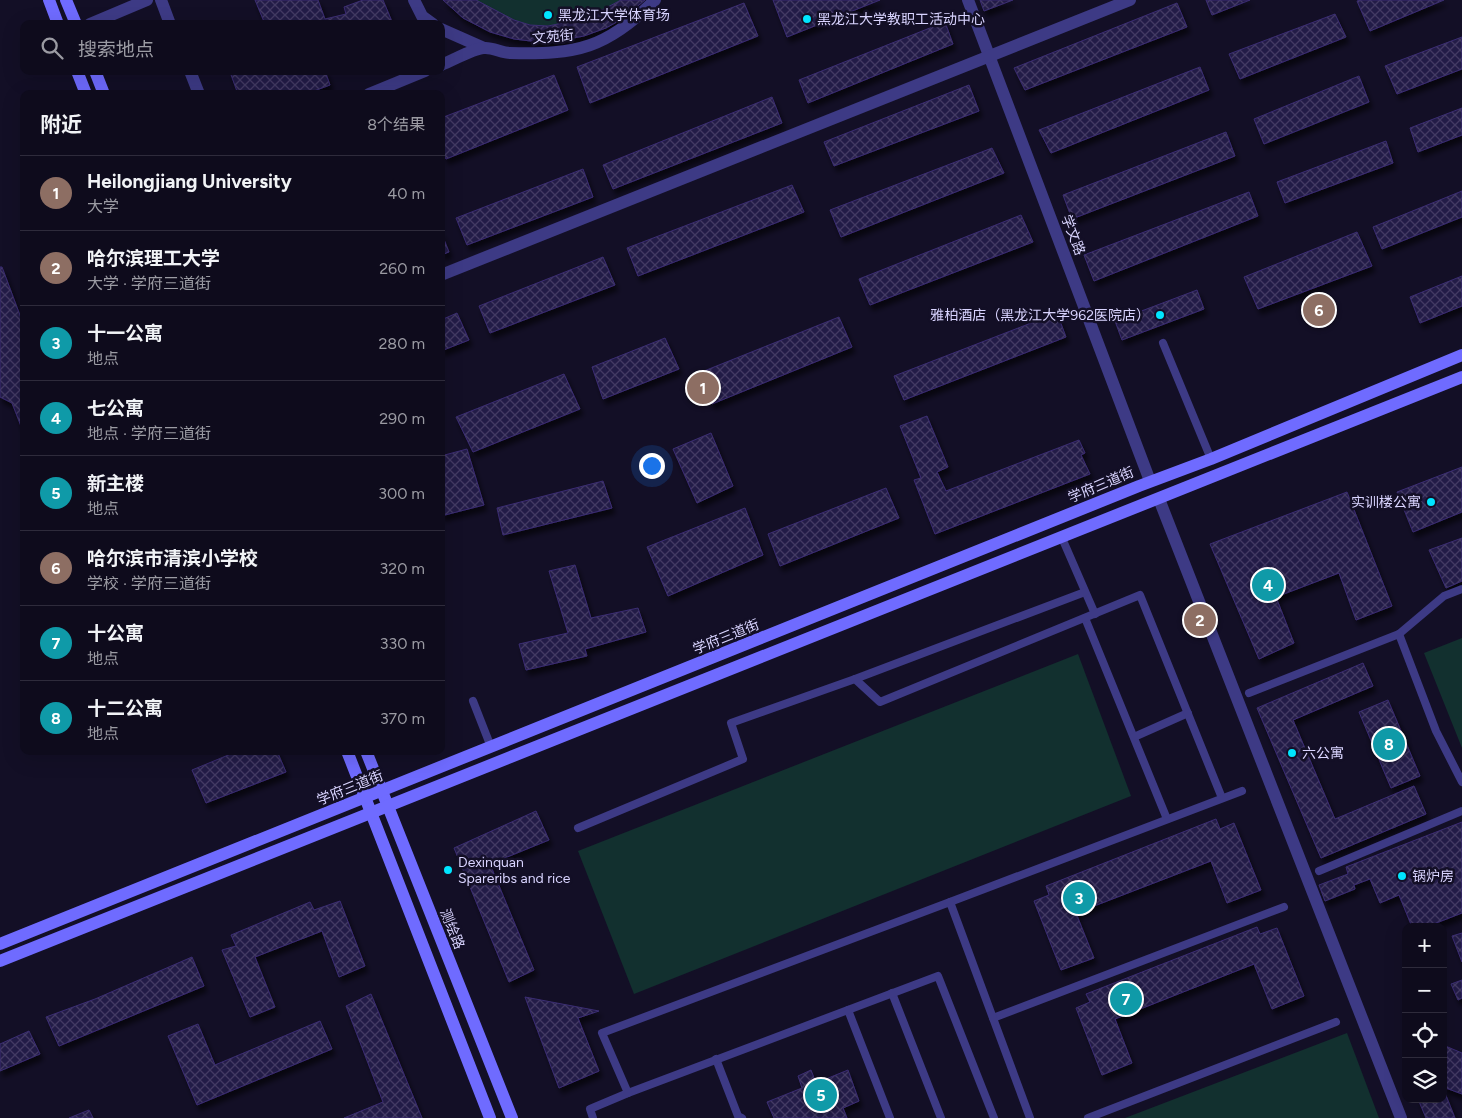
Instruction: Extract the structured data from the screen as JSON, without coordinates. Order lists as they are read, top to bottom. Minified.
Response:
{"streets":{"main road":["学府三道街","测绘路"],"street":["文苑街","学文路"]},"crossings":[["学文路","学府三道街"],["学府三道街","测绘路"]],"places":["黑龙江大学体育场","黑龙江大学教职工活动中心","雅柏酒店（黑龙江大学962医院店）","实训楼公寓","六公寓","Dexinquan Spareribs and rice","锅炉房"],"page":{"search":"搜索地点","heading":["附近","8个结果"],"list":[{"mark":"1","name":"Heilongjiang University","note":"大学","value":"40 m"},{"mark":"2","name":"哈尔滨理工大学","note":"大学 · 学府三道街","value":"260 m"},{"mark":"3","name":"十一公寓","note":"地点","value":"280 m"},{"mark":"4","name":"七公寓","note":"地点 · 学府三道街","value":"290 m"},{"mark":"5","name":"新主楼","note":"地点","value":"300 m"},{"mark":"6","name":"哈尔滨市清滨小学校","note":"学校 · 学府三道街","value":"320 m"},{"mark":"7","name":"十公寓","note":"地点","value":"330 m"},{"mark":"8","name":"十二公寓","note":"地点","value":"370 m"}],"pins":["6","1","4","2","8","3","7","5"],"map_buttons":["+","−"]}}
